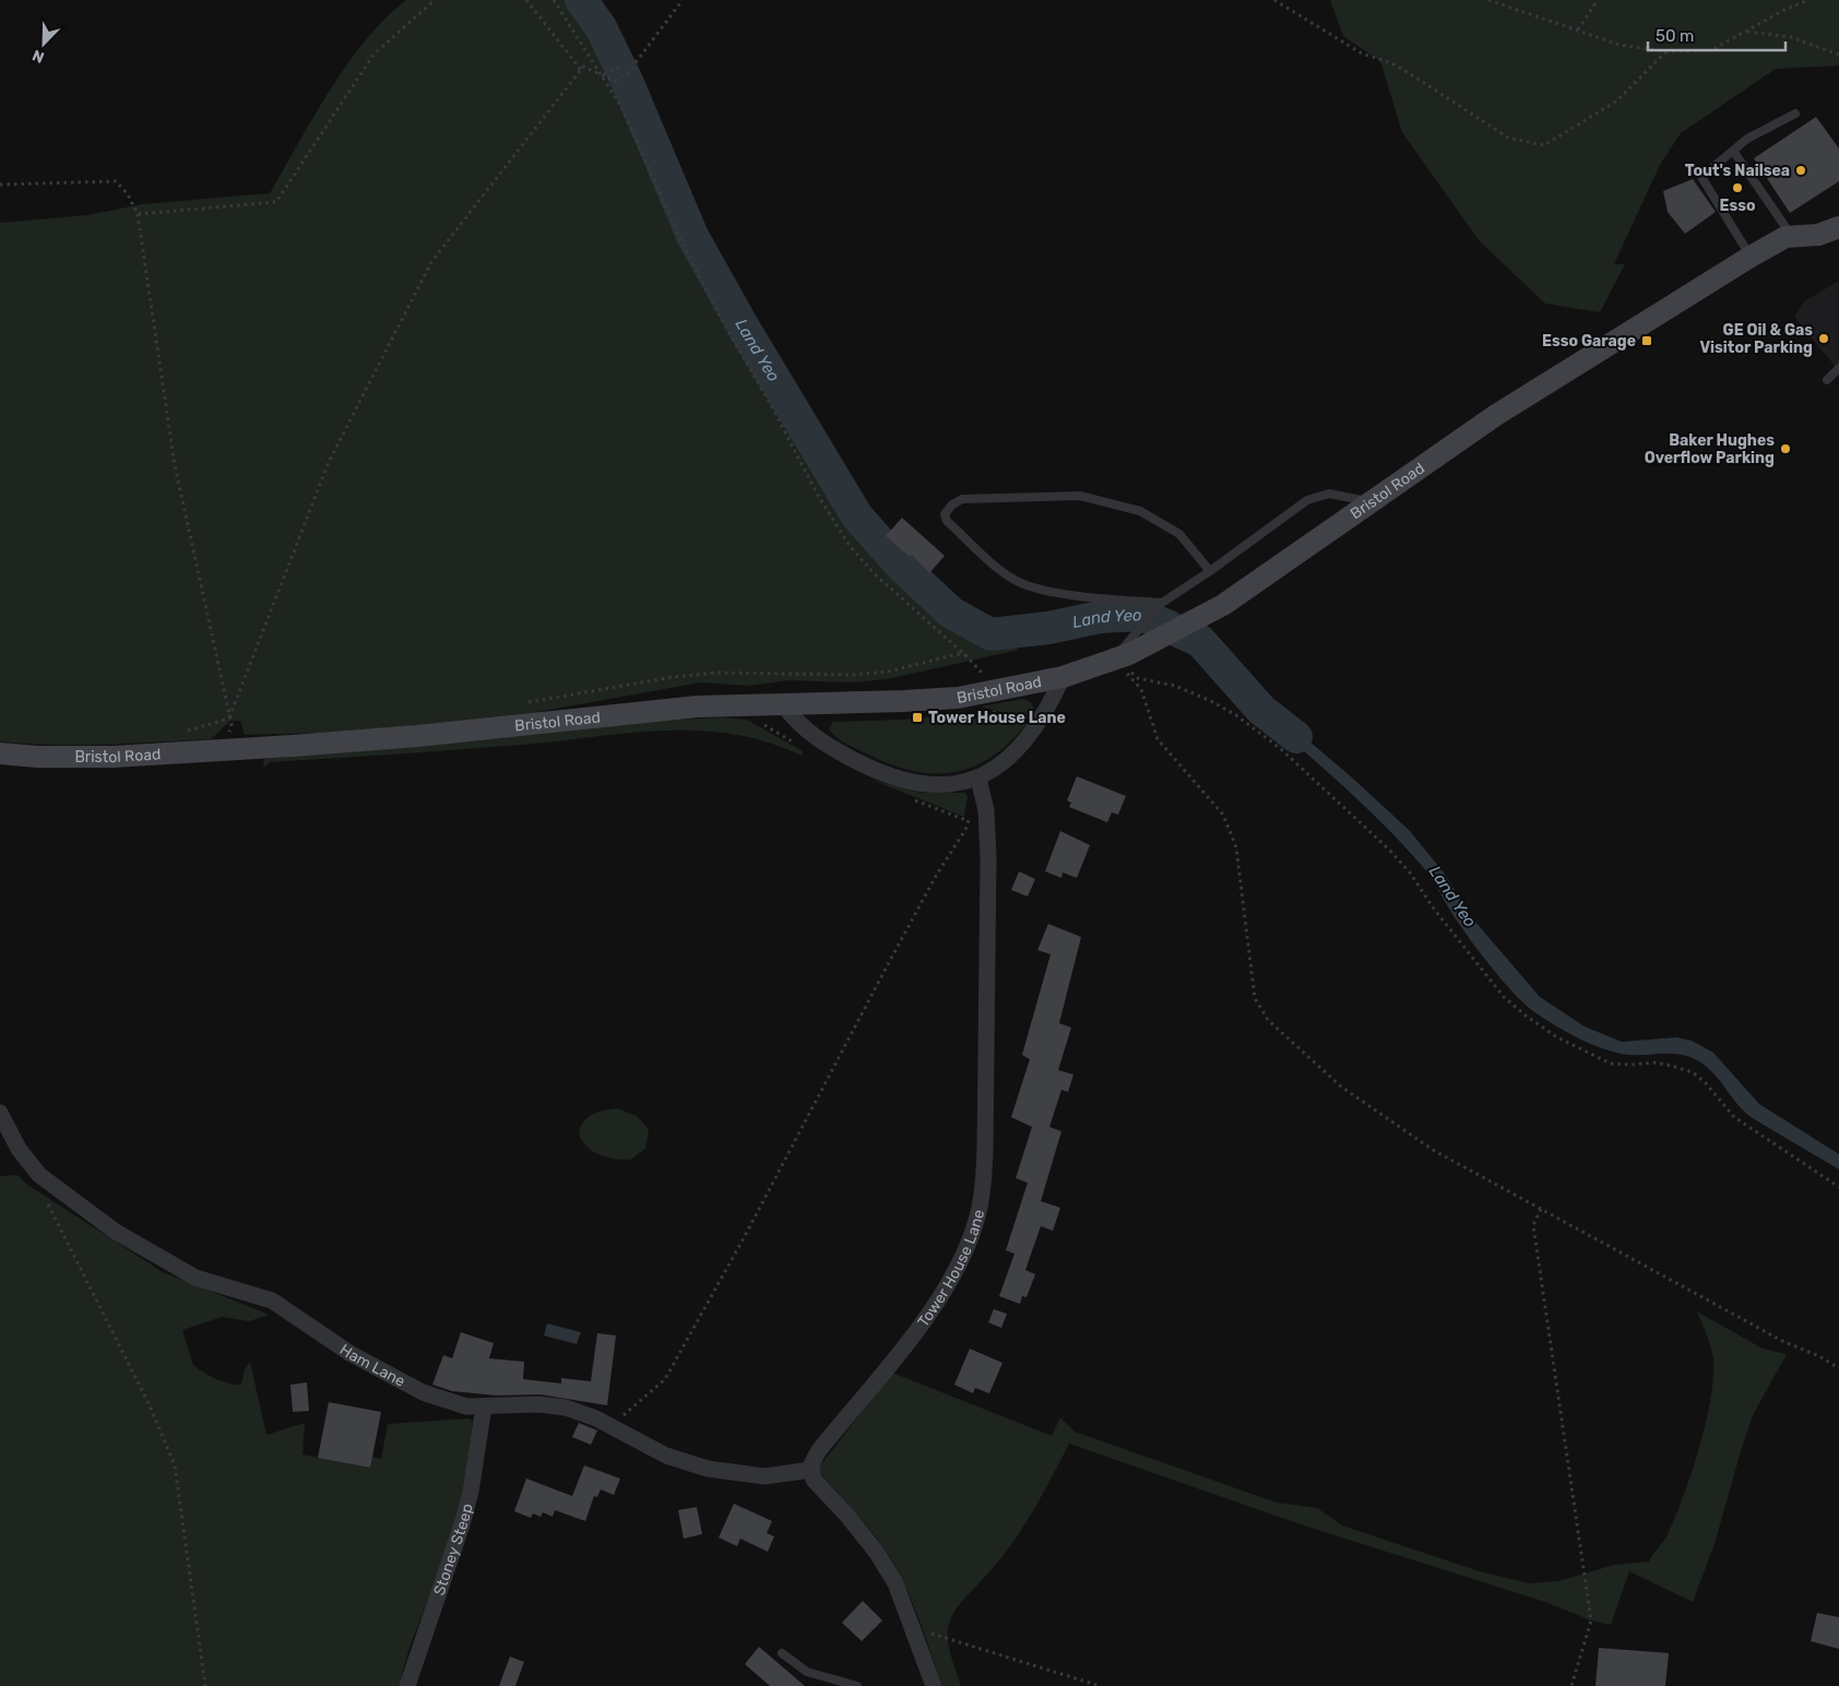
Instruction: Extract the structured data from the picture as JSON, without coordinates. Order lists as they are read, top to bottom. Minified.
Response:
{"streets":{"main road":["Bristol Road"],"street":["Tower House Lane","Ham Lane","Stoney Steep"]},"crossings":[["Tower House Lane","Ham Lane"],["Ham Lane","Stoney Steep"]],"water":["Land Yeo"],"places":{"other":["Tout's Nailsea","Esso","GE Oil & Gas Visitor Parking","Baker Hughes Overflow Parking"],"transit":["Esso Garage","Tower House Lane"]},"scale_bar":"50 m","north":"bottom left"}
